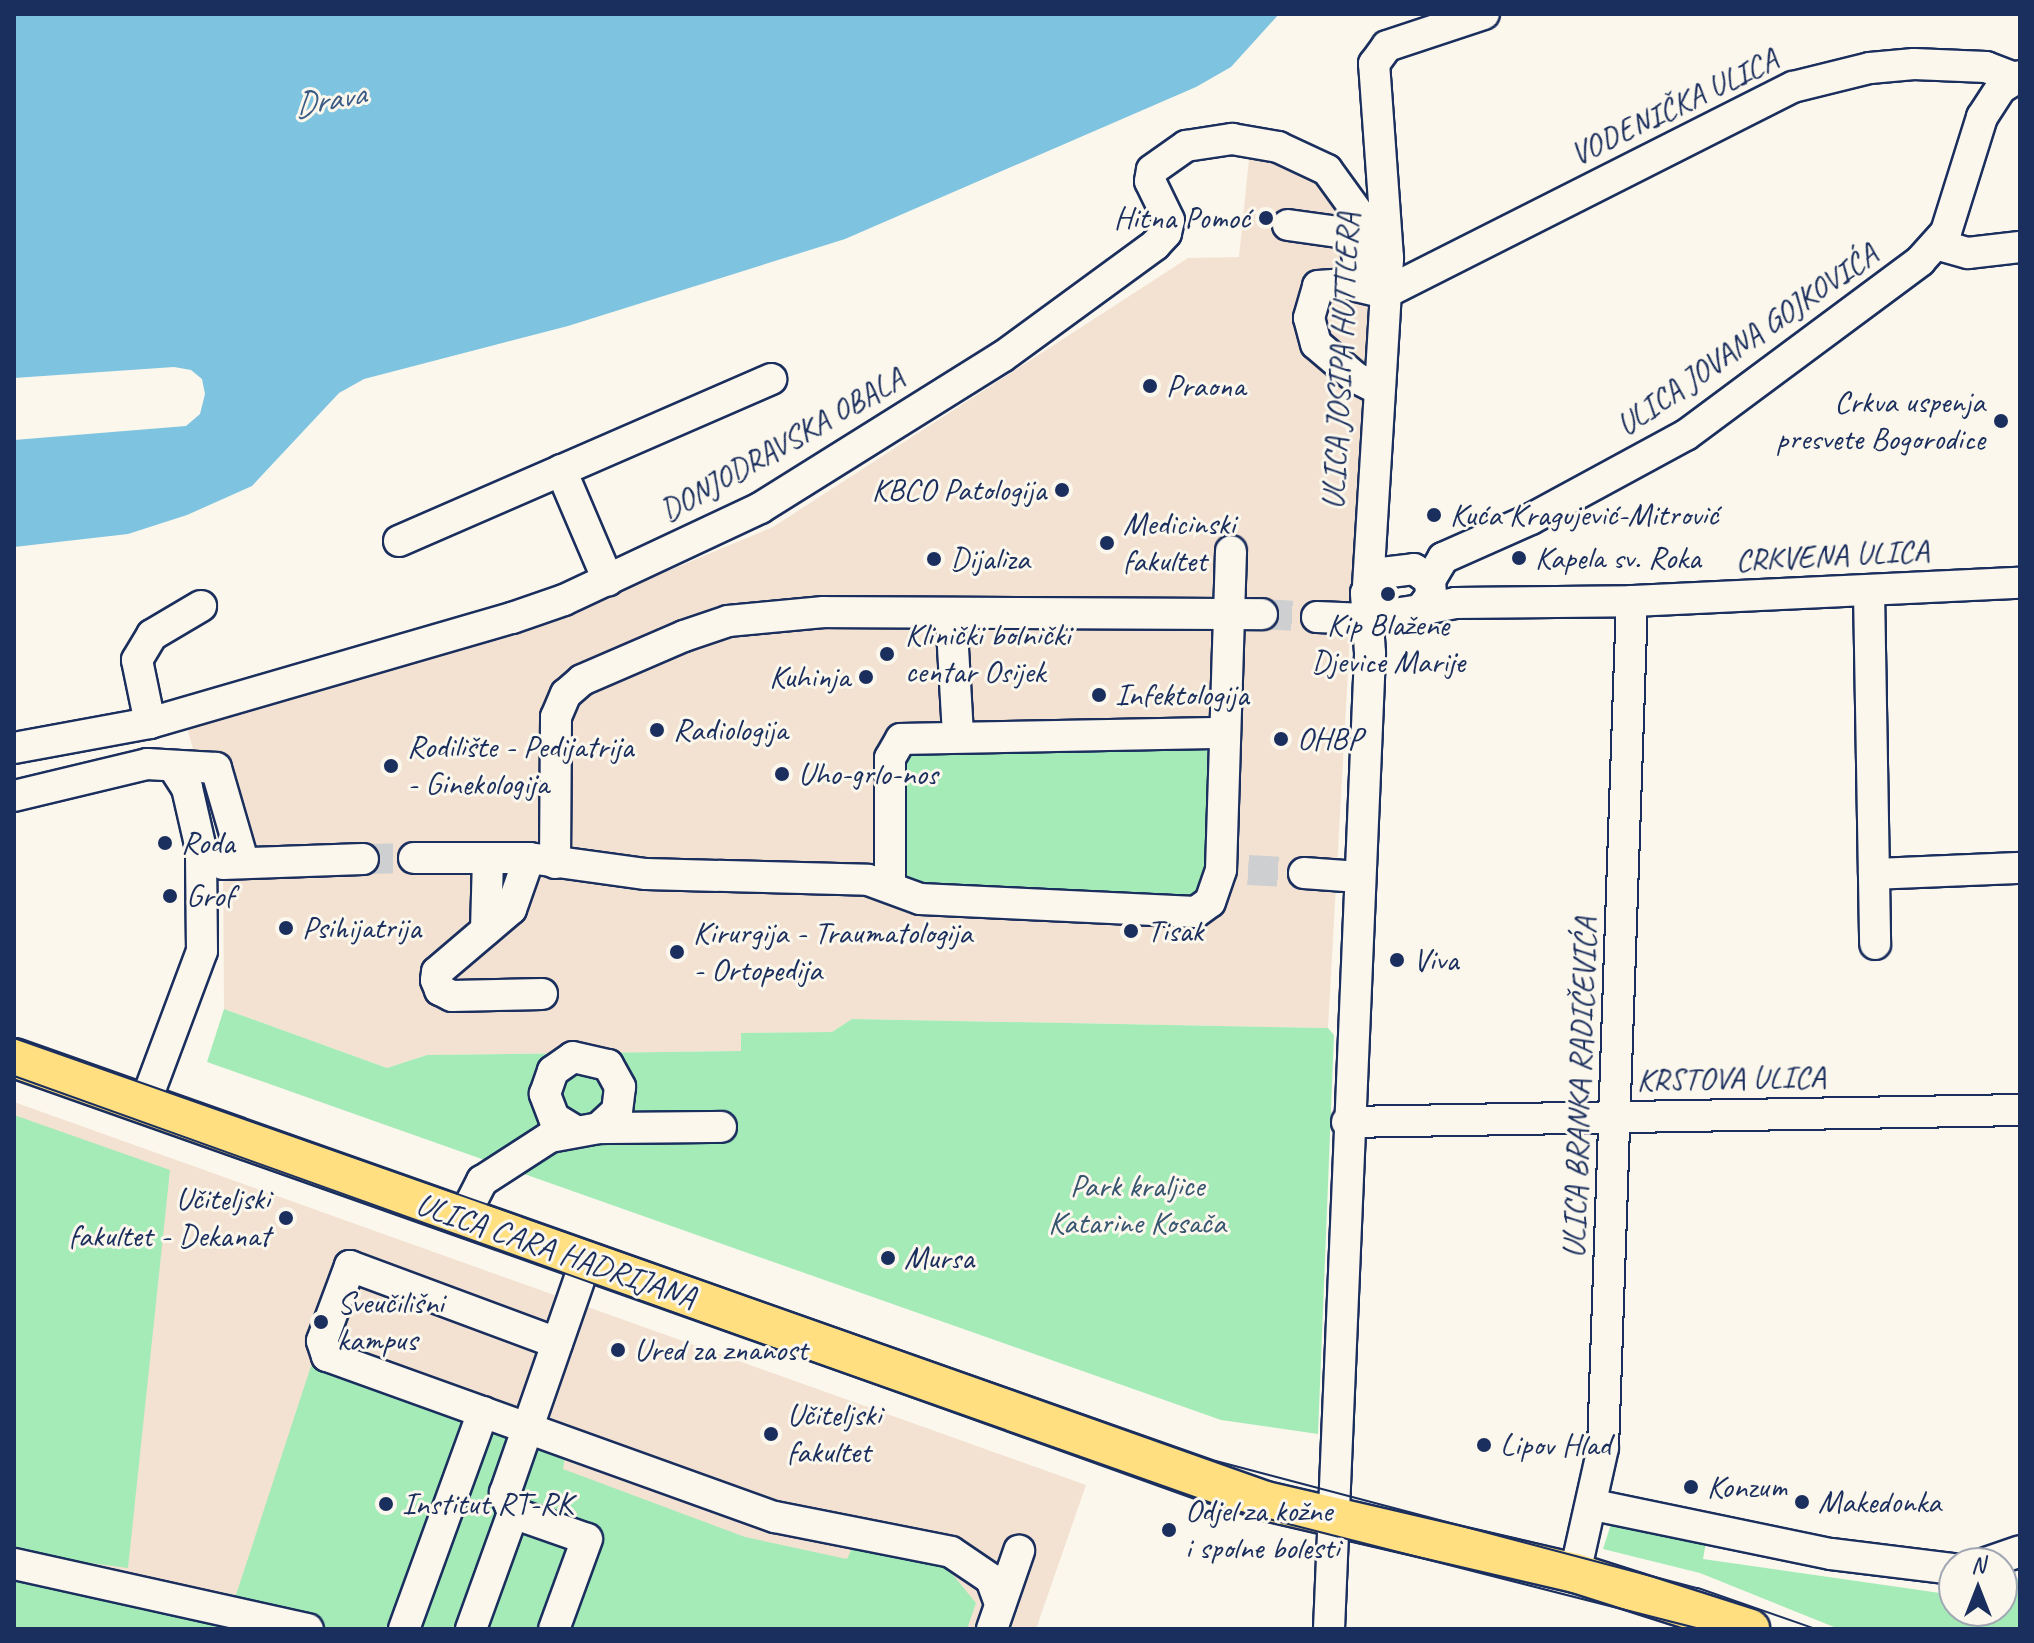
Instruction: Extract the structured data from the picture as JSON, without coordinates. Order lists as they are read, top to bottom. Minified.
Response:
{"streets":{"main road":["ULICA CARA HADRIJANA"],"street":["VODENIČKA ULICA","ULICA JOVANA GOJKOVIĆA","ULICA JOSIPA HUTTLERA","DONJODRAVSKA OBALA","CRKVENA ULICA","KRSTOVA ULICA","ULICA BRANKA RADIČEVIĆA"]},"crossings":[["VODENIČKA ULICA","ULICA JOVANA GOJKOVIĆA"],["VODENIČKA ULICA","ULICA JOSIPA HUTTLERA"],["VODENIČKA ULICA","DONJODRAVSKA OBALA"],["ULICA JOVANA GOJKOVIĆA","ULICA JOSIPA HUTTLERA"],["ULICA JOVANA GOJKOVIĆA","CRKVENA ULICA"],["ULICA JOSIPA HUTTLERA","DONJODRAVSKA OBALA"],["ULICA JOSIPA HUTTLERA","CRKVENA ULICA"],["ULICA JOSIPA HUTTLERA","KRSTOVA ULICA"],["CRKVENA ULICA","ULICA BRANKA RADIČEVIĆA"],["KRSTOVA ULICA","ULICA BRANKA RADIČEVIĆA"]],"water":["Drava"],"parks":["Park kraljice Katarine Kosača"],"places":["Hitna Pomoć","Praona","Crkva uspenja presvete Bogorodice","KBCO Patologija","Kuća Kragujević-Mitrović","Medicinski fakultet","Kapela sv. Roka","Dijaliza","Kip Blažene Djevice Marije","Klinički bolnički centar Osijek","Kuhinja","Infektologija","Radiologija","OHBP","Rodilište - Pedijatrija - Ginekologija","Uho-grlo-nos","Roda","Grof","Psihijatrija","Tisak","Kirurgija - Traumatologija - Ortopedija","Viva","Učiteljski fakultet - Dekanat","Mursa","Sveučilišni kampus","Ured za znanost","Učiteljski fakultet","Lipov Hlad","Konzum","Makedonka","Institut RT-RK","Odjel za kožne i spolne bolesti"],"north":"top"}
